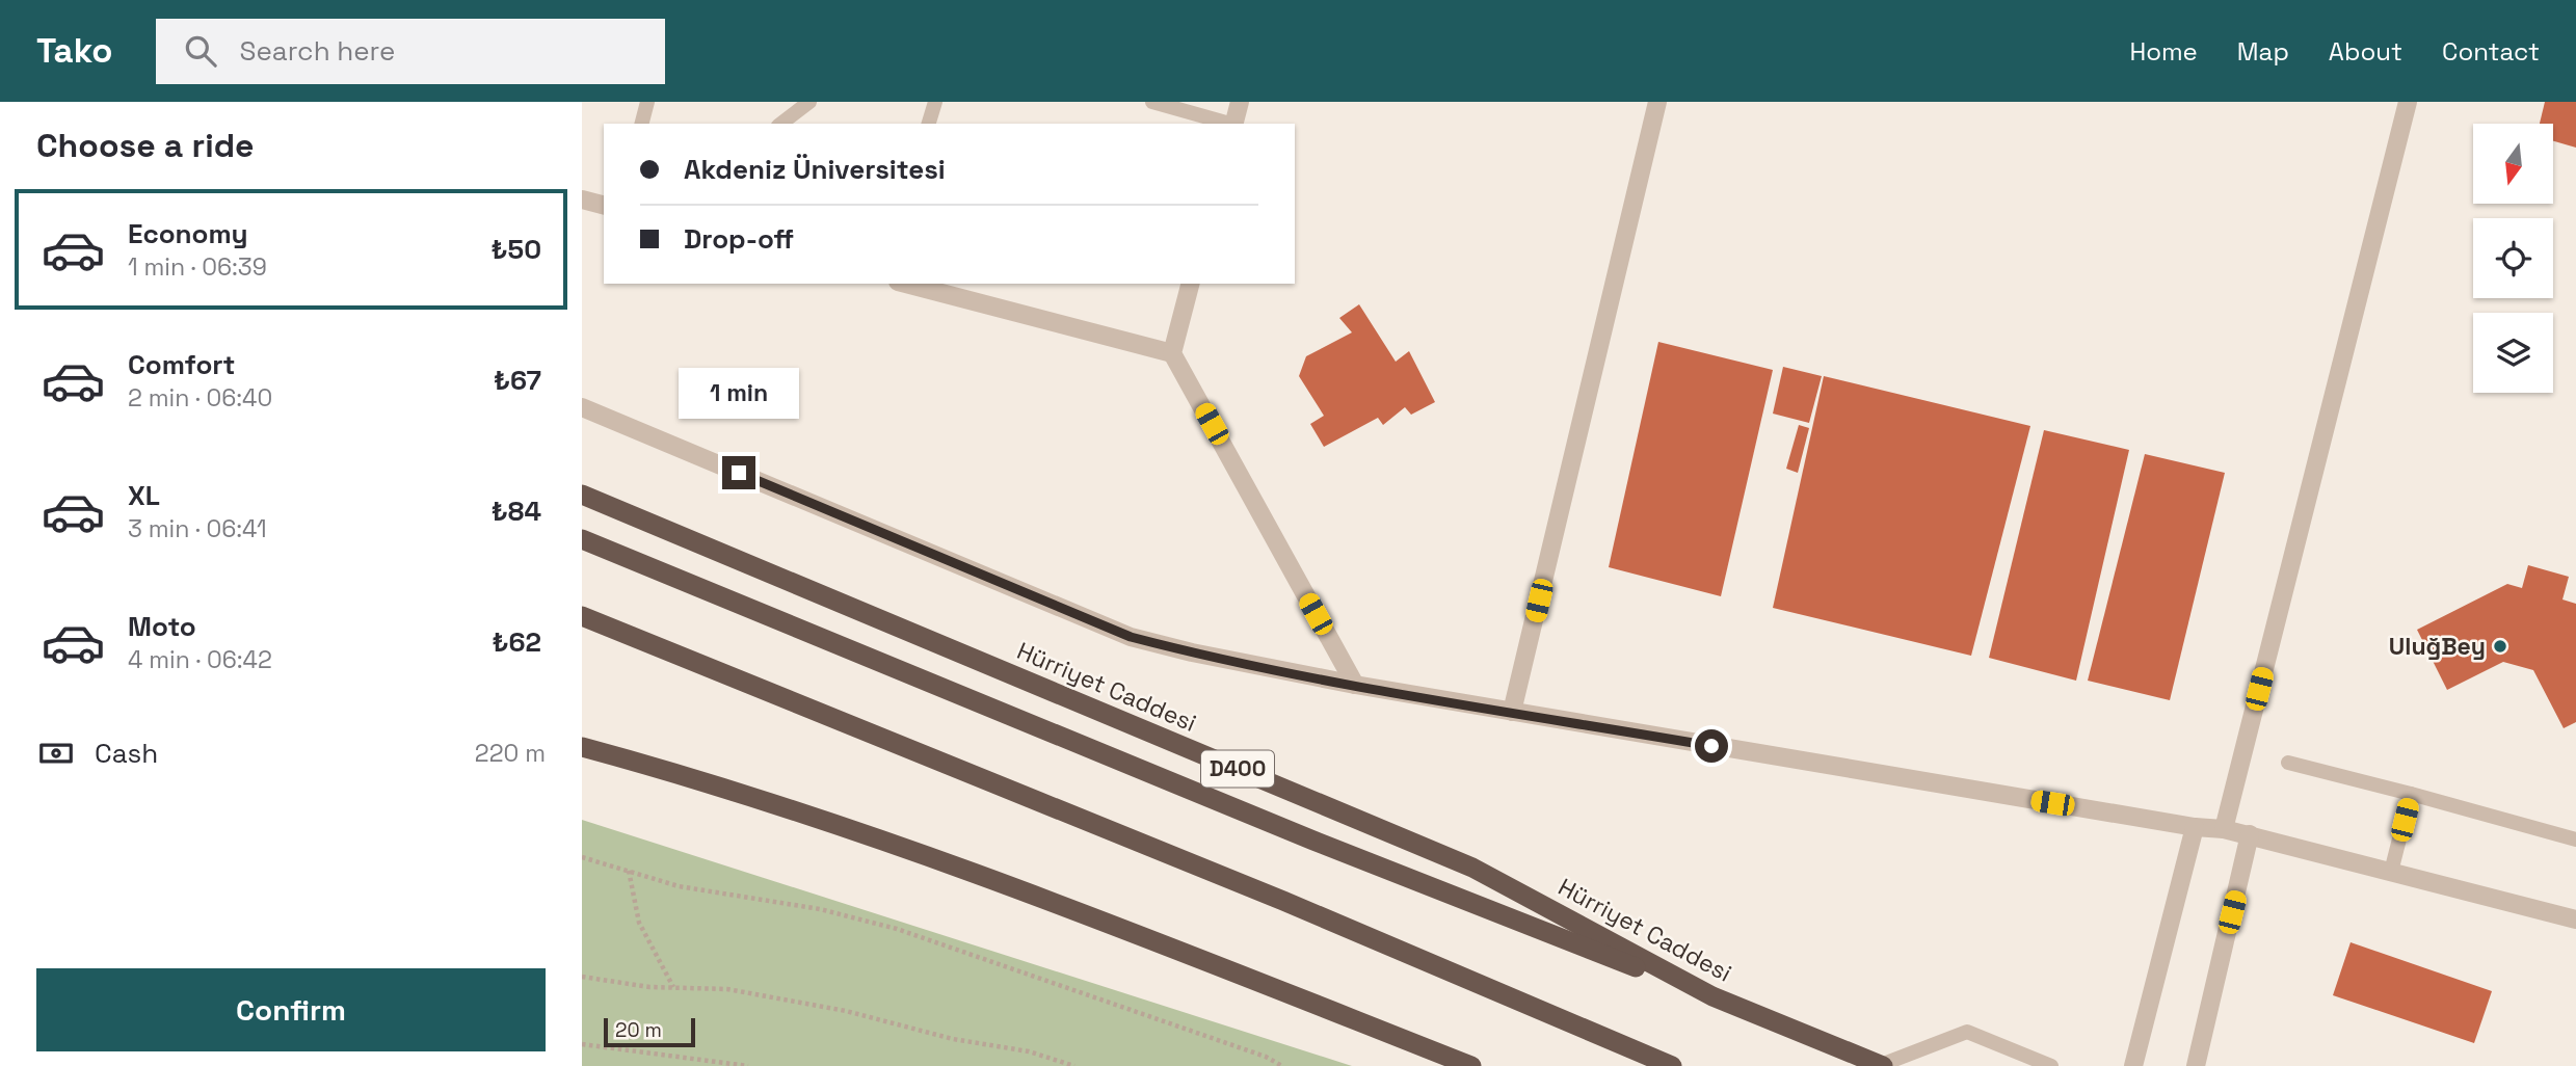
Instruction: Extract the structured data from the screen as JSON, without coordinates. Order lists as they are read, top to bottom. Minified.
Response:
{"streets":{"highway":["Hürriyet Caddesi","D400"]},"places":["UluğBey"],"scale_bar":"20 m","north":"bottom","page":{"header":"Tako","search":"Search here","nav":["Home","Map","About","Contact"],"heading":"Choose a ride","banner":["Akdeniz Üniversitesi","Drop-off"],"list":[{"name":"Economy","note":"1 min · 06:39","value":"₺50"},{"name":"Comfort","note":"2 min · 06:40","value":"₺67"},{"name":"XL","note":"3 min · 06:41","value":"₺84"},{"name":"Moto","note":"4 min · 06:42","value":"₺62"}],"bubble":"1 min","pay":["Cash","220 m"],"buttons":"Confirm","scale":"20 m"}}
